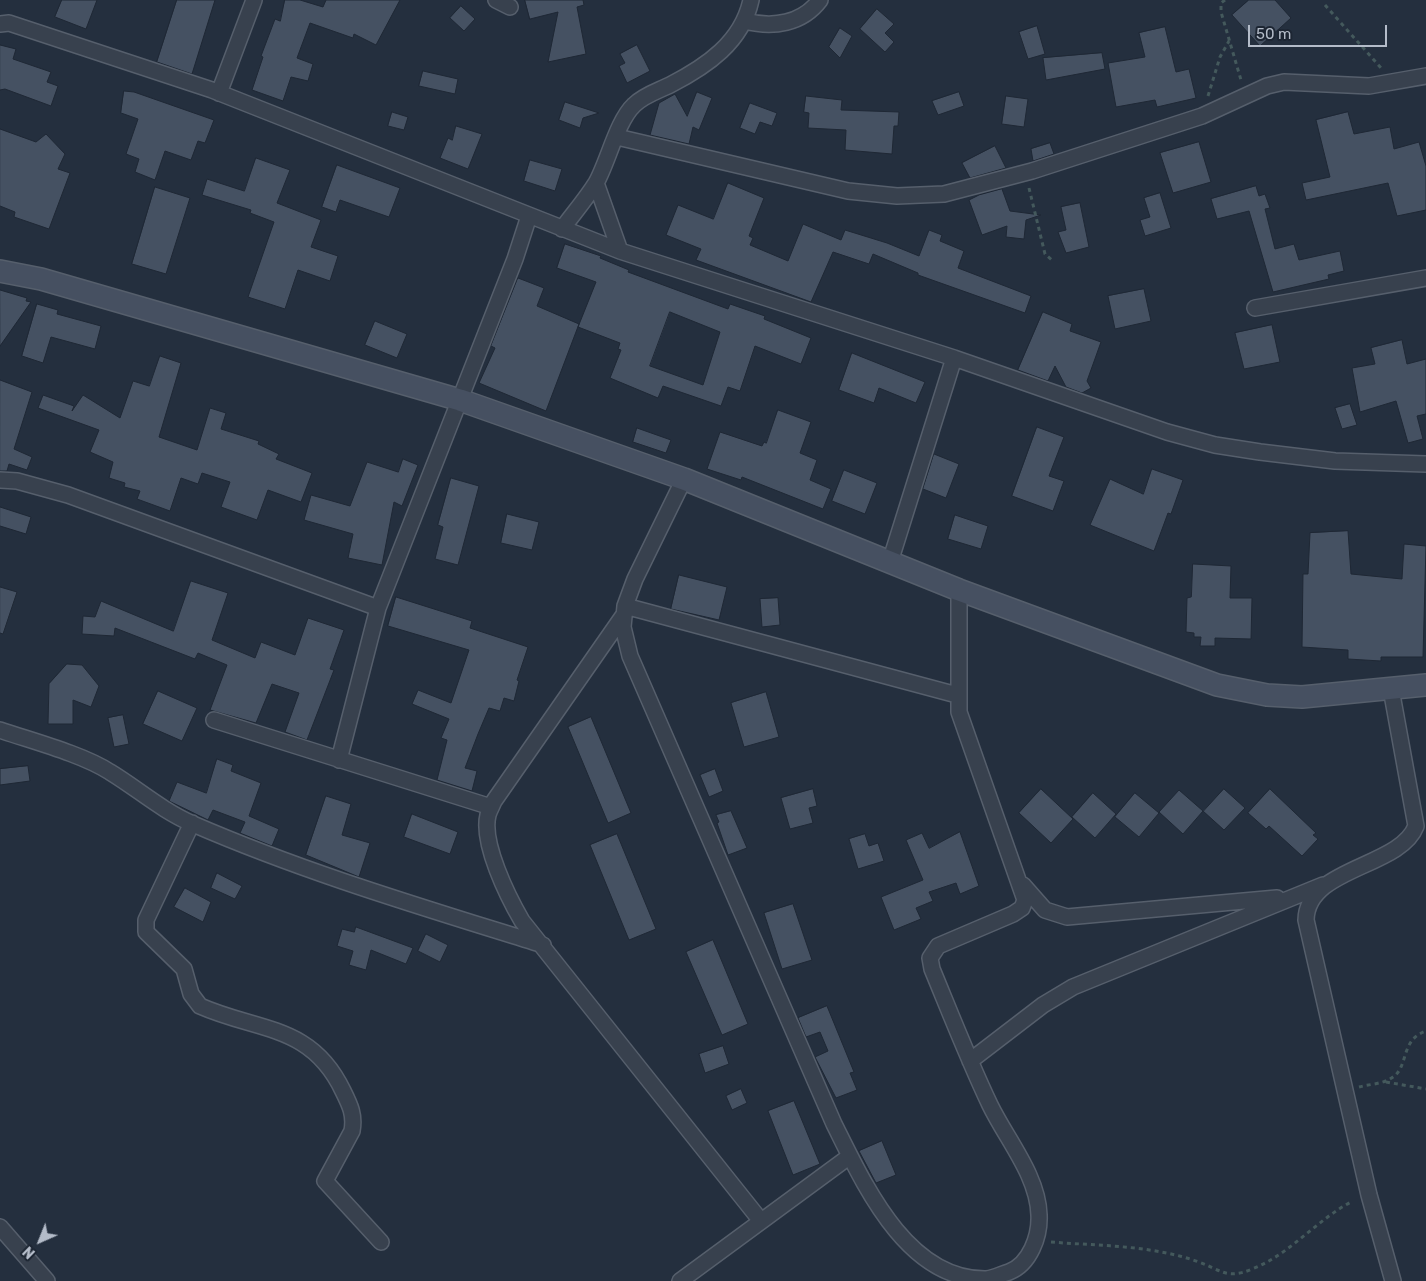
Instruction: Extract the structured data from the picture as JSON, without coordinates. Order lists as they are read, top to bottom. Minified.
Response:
{"scale_bar":"50 m","north":"bottom left"}
